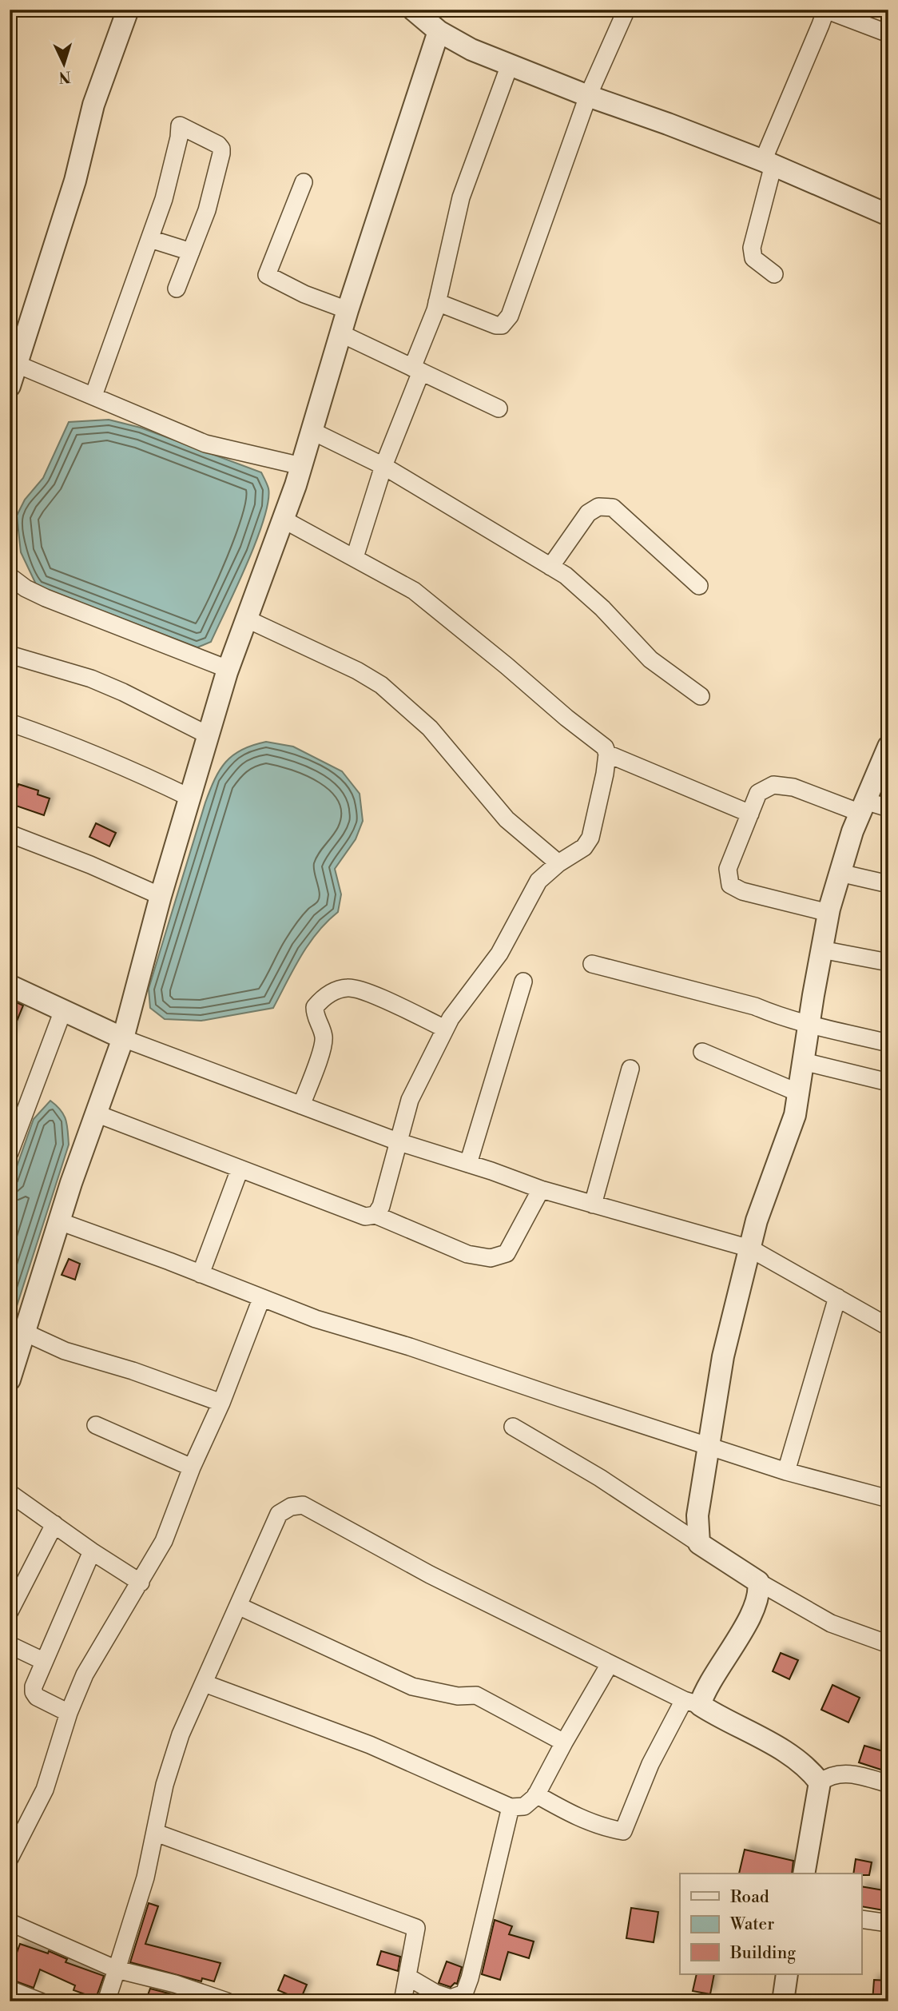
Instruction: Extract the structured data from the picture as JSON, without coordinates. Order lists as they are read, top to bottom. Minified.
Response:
{"legend":["Road","Water","Building"],"north":"bottom"}
